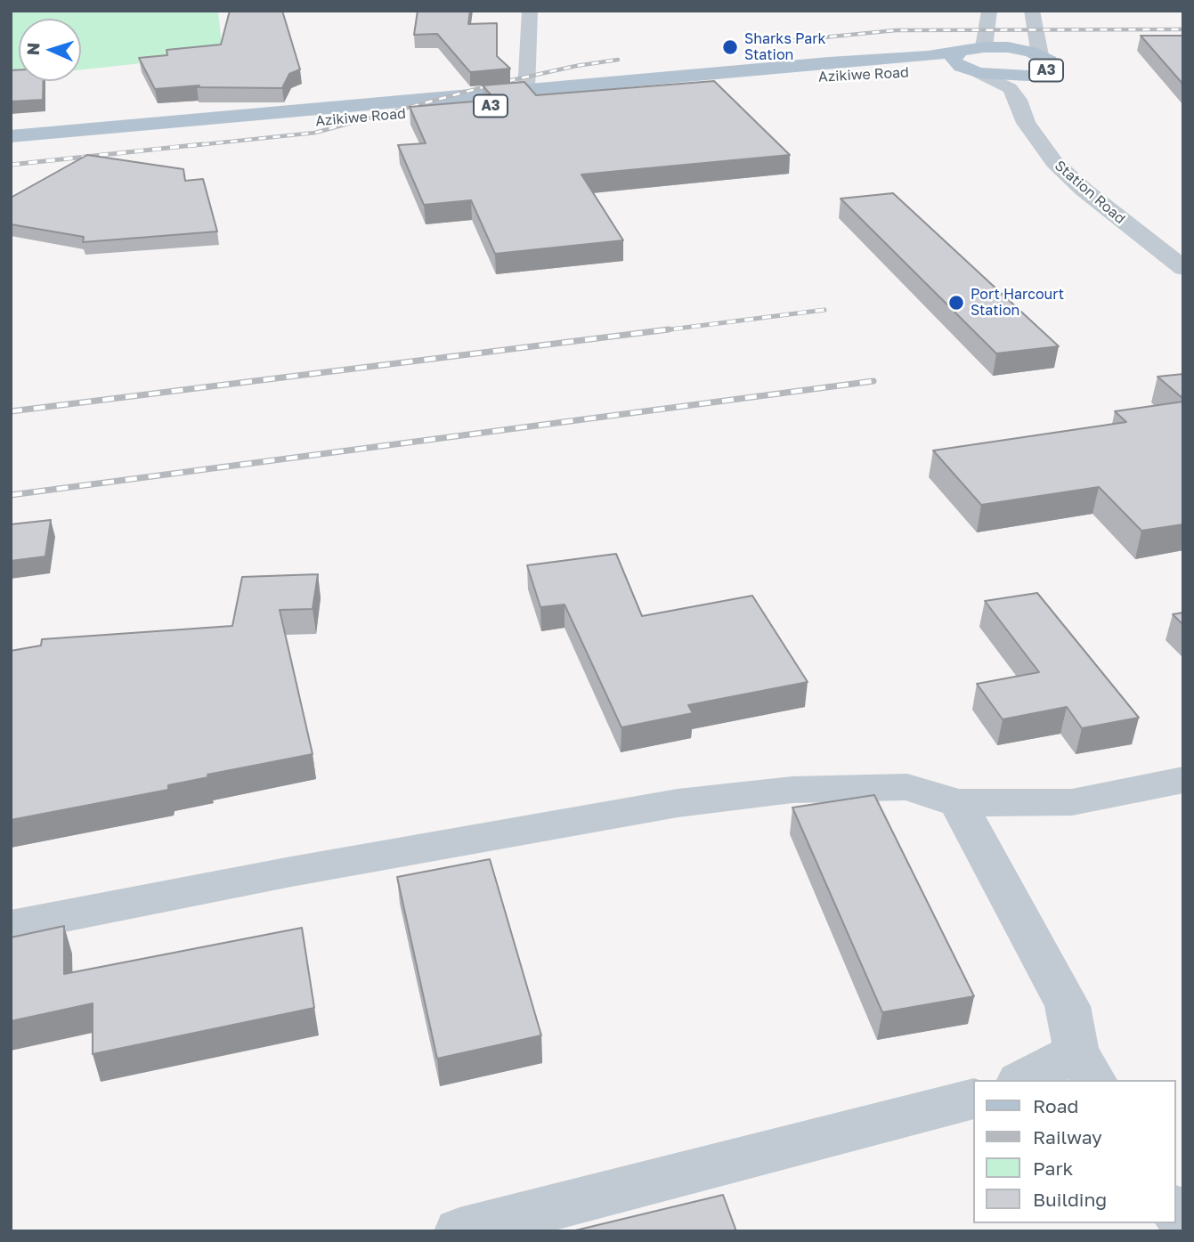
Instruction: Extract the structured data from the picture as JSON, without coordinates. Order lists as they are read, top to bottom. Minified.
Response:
{"streets":{"main road":["A3","Azikiwe Road"],"street":["Station Road"]},"crossings":[["A3","Azikiwe Road"],["A3","Station Road"],["Azikiwe Road","Station Road"]],"places":["Sharks Park Station","Port Harcourt Station"],"legend":["Road","Railway","Park","Building"],"north":"left"}
